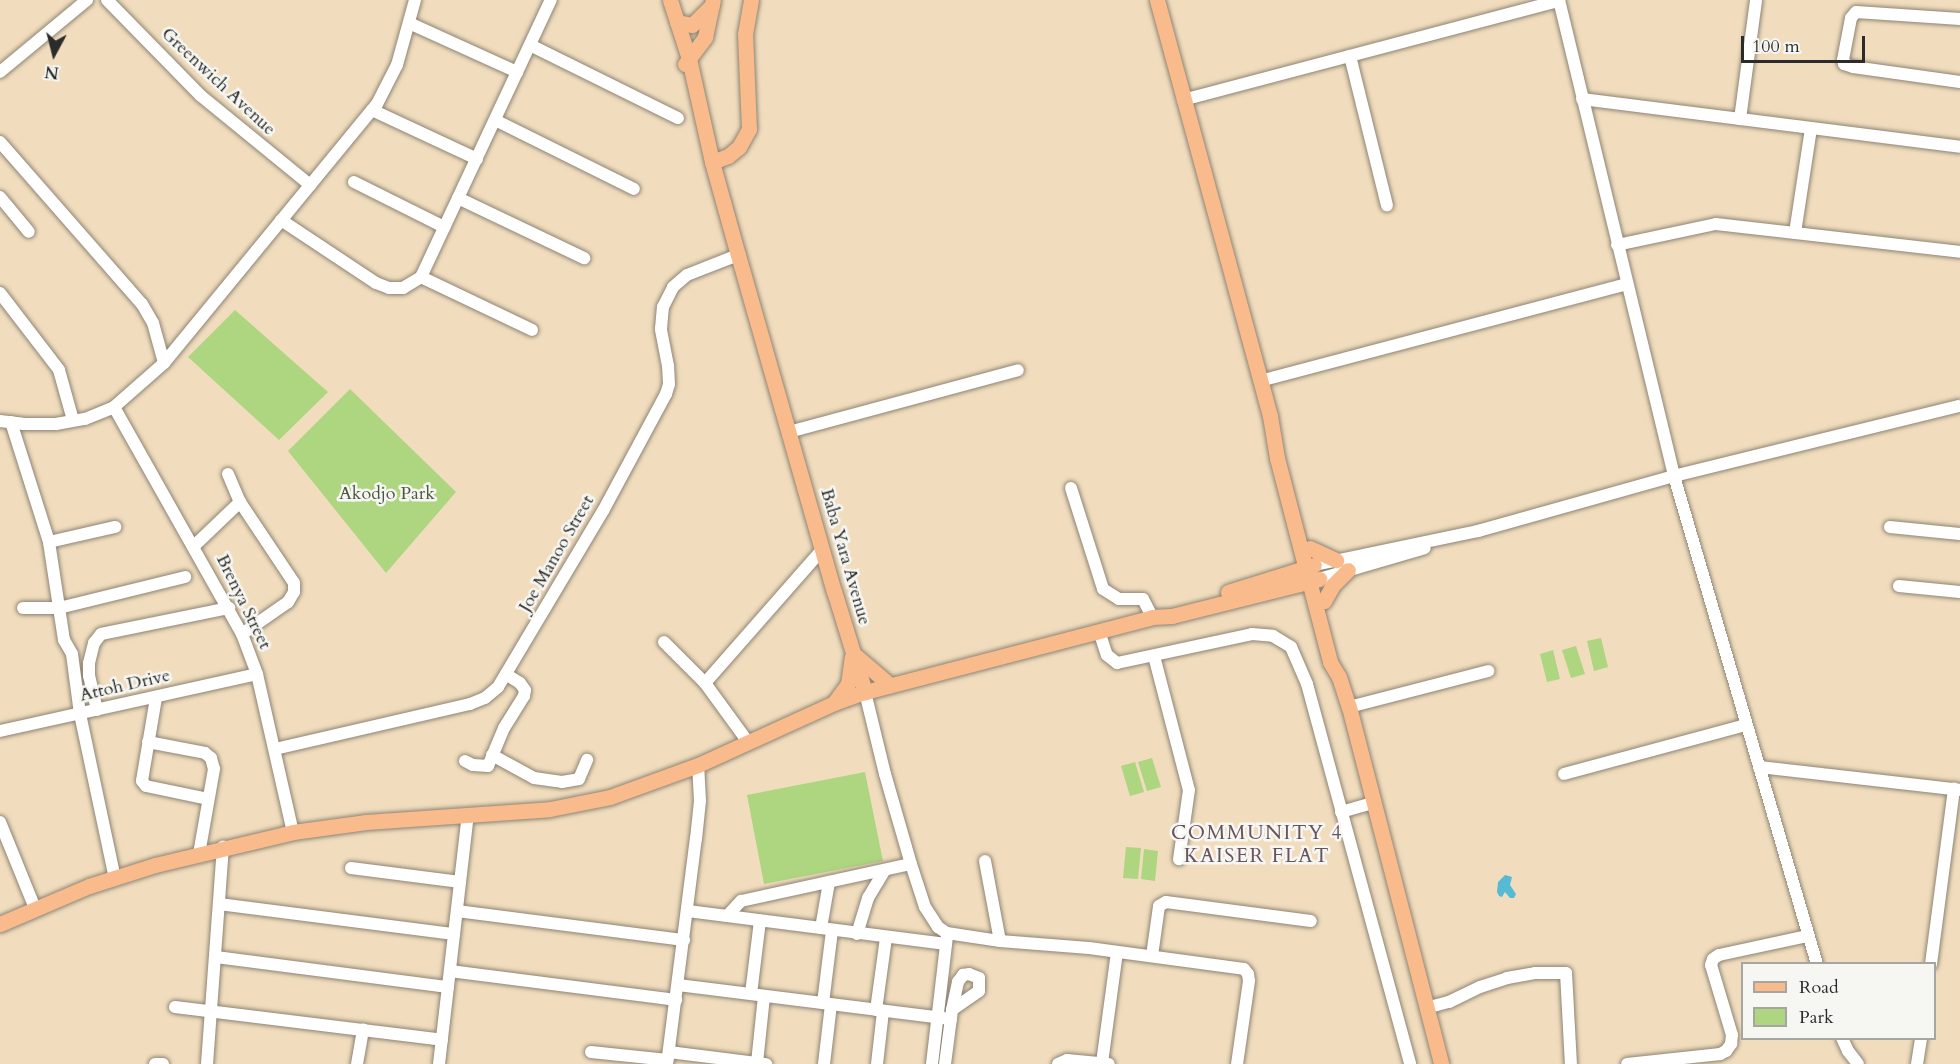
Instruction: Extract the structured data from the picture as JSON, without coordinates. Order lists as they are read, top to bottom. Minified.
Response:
{"streets":{"main road":["Baba Yara Avenue"],"street":["Greenwich Avenue","Joe Manoo Street","Brenya Street","Attoh Drive"]},"crossings":[["Joe Manoo Street","Baba Yara Avenue"],["Joe Manoo Street","Brenya Street"],["Brenya Street","Attoh Drive"]],"districts":["COMMUNITY 4 KAISER FLAT"],"parks":["Akodjo Park"],"legend":["Road","Park"],"scale_bar":"100 m","north":"bottom"}
